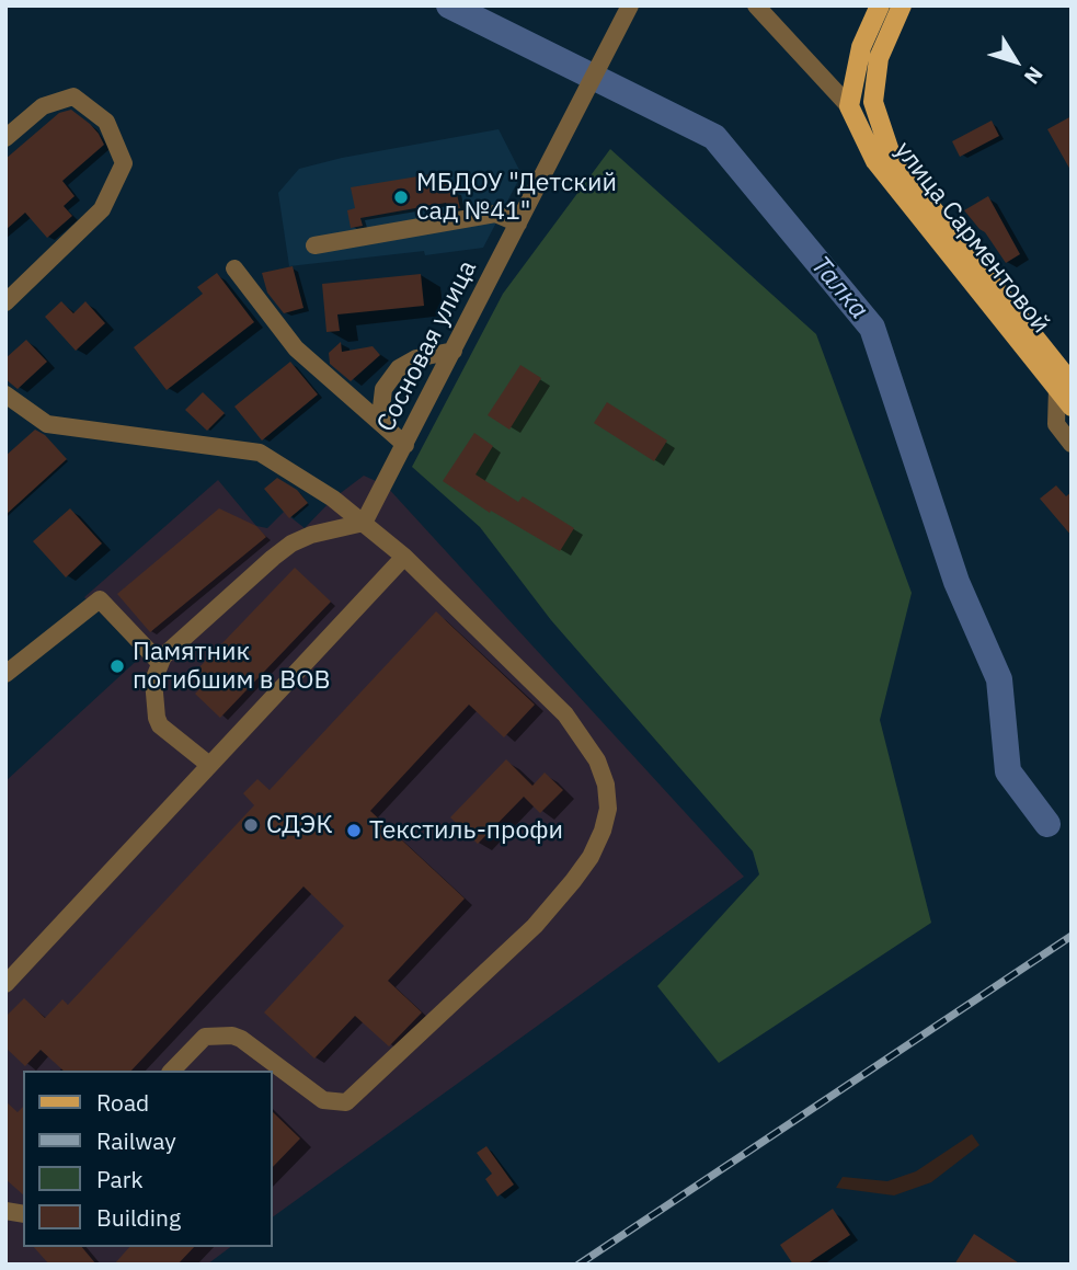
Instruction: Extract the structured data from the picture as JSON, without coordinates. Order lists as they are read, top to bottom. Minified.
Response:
{"streets":{"main road":["улица Сарментовой"],"street":["Сосновая улица"]},"water":["Талка"],"places":["МБДОУ \"Детский сад №41\"","Памятник погибшим в ВОВ","СДЭК","Текстиль-профи"],"legend":["Road","Railway","Park","Building"],"north":"bottom right"}
